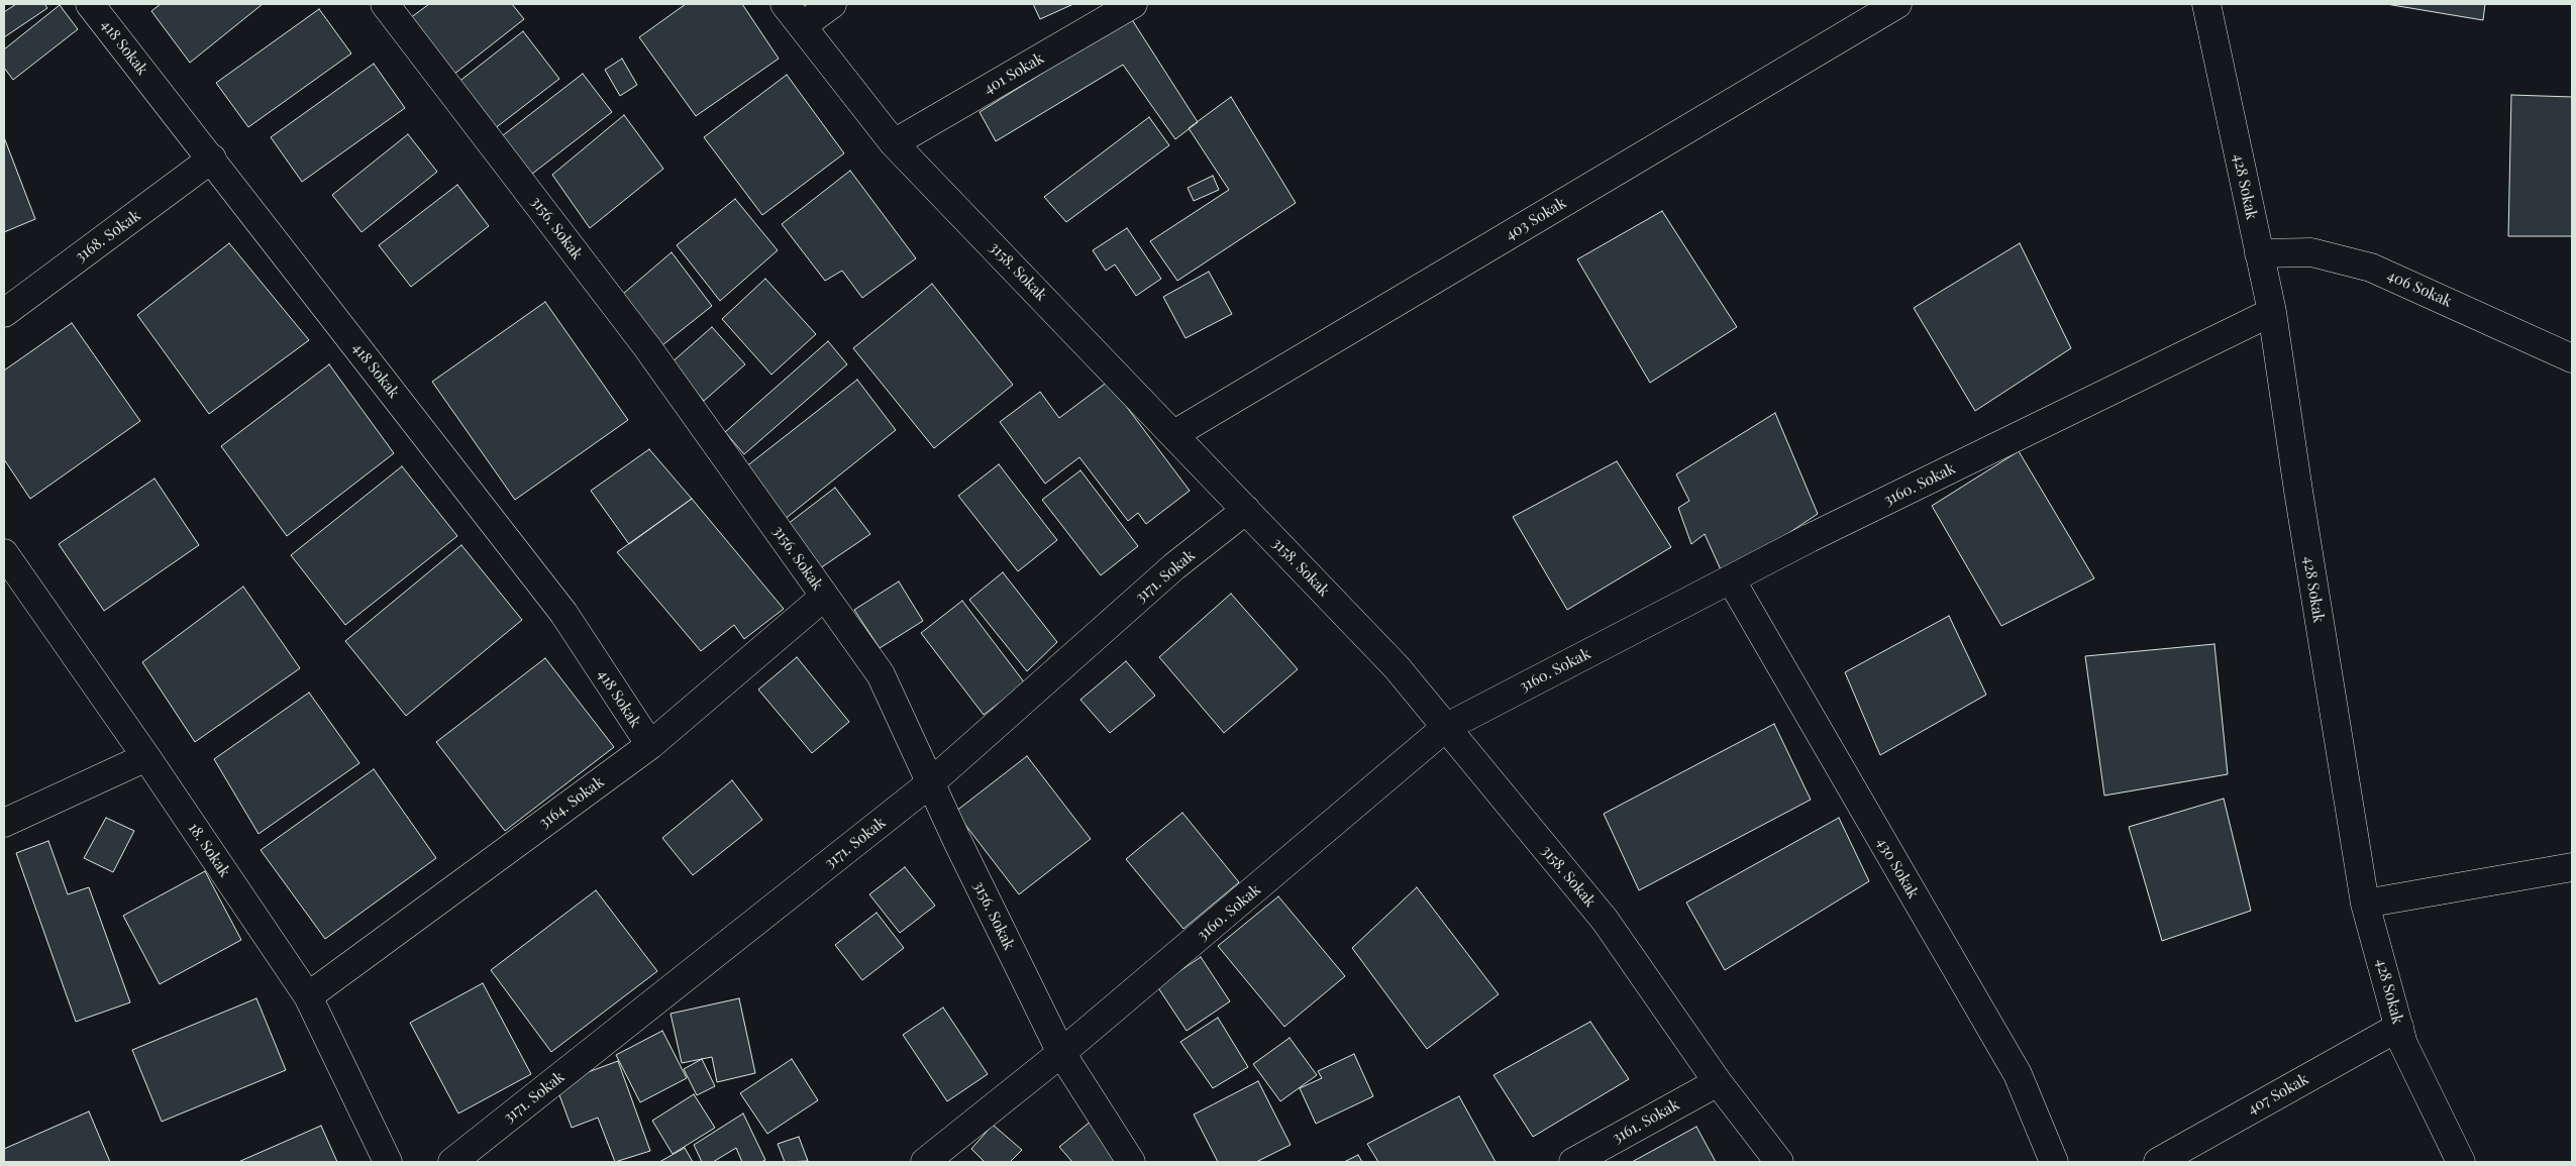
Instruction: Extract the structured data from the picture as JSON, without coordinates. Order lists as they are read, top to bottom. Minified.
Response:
{"streets":{"street":["418 Sokak","401 Sokak","428 Sokak","403 Sokak","3156. Sokak","3168. Sokak","3158. Sokak","406 Sokak","3160. Sokak","3171. Sokak","3164. Sokak","18. Sokak","430 Sokak","407 Sokak","3161. Sokak"]},"crossings":[["418 Sokak","3168. Sokak"],["418 Sokak","3164. Sokak"],["401 Sokak","3158. Sokak"],["428 Sokak","406 Sokak"],["428 Sokak","3160. Sokak"],["428 Sokak","407 Sokak"],["403 Sokak","3158. Sokak"],["3156. Sokak","3160. Sokak"],["3156. Sokak","3171. Sokak"],["3156. Sokak","3164. Sokak"],["3158. Sokak","3160. Sokak"],["3158. Sokak","3171. Sokak"],["3158. Sokak","3161. Sokak"],["3160. Sokak","430 Sokak"],["3164. Sokak","18. Sokak"]]}
